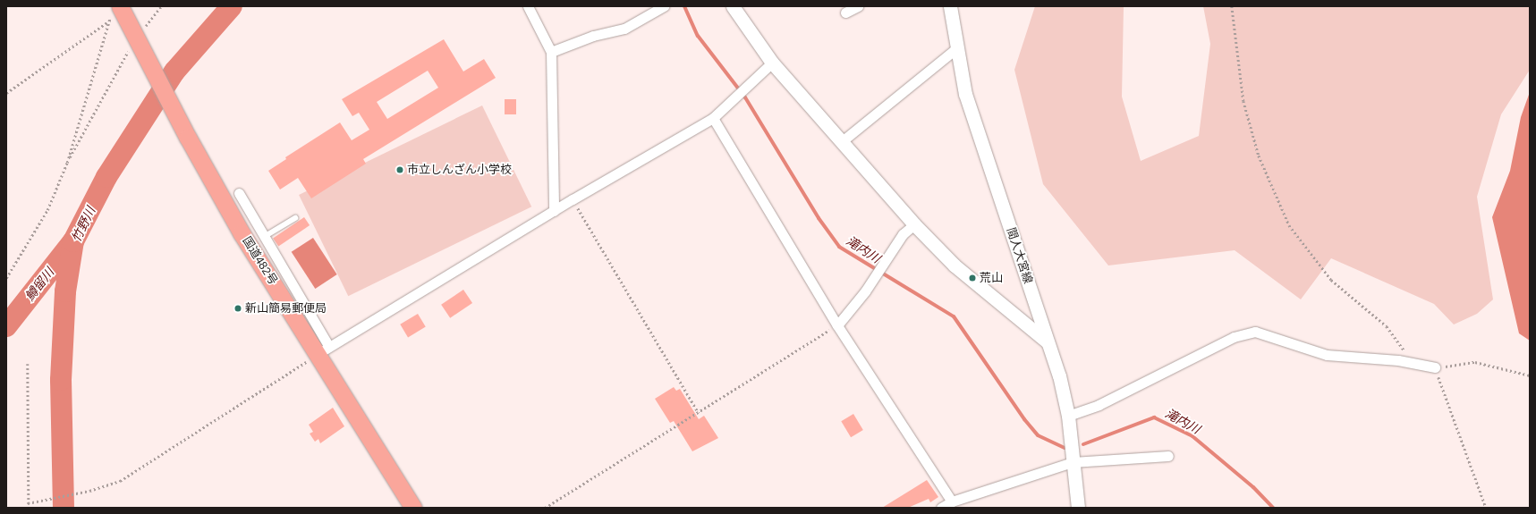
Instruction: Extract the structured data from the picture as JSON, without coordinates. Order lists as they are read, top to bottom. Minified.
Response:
{"streets":{"highway":["国道482号"],"main road":["間人大宮線"]},"water":["竹野川","滝内川","鱒留川"],"places":["市立しんざん小学校","荒山","新山簡易郵便局"]}
